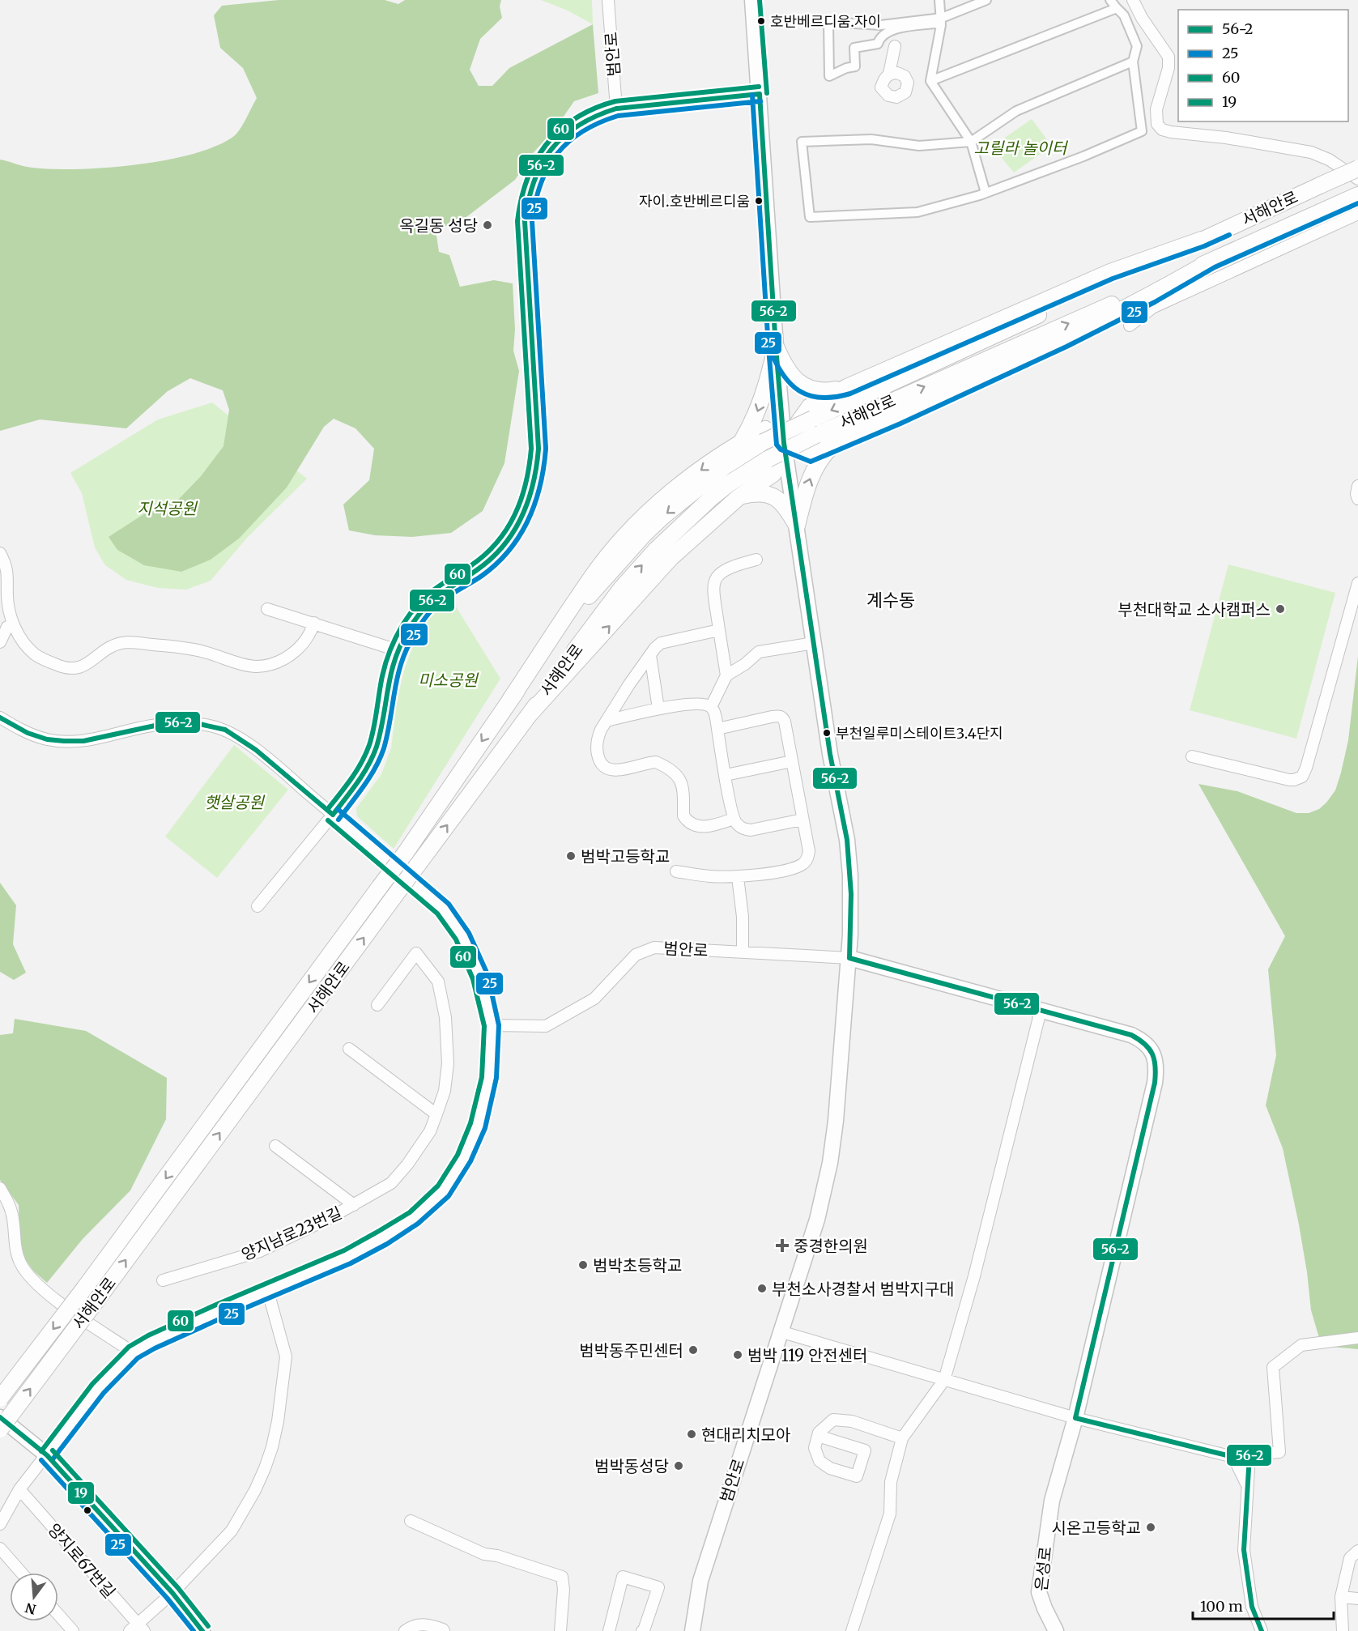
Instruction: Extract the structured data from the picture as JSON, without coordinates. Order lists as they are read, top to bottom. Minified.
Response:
{"streets":{"main road":["서해안로"],"street":["범안로","양지남로23번길","양지로67번길","은성로"]},"crossings":[["범안로","은성로"]],"districts":["계수동"],"parks":["고릴라 놀이터","지석공원","미소공원","햇살공원"],"places":{"other":["호반베르디움.자이","자이.호반베르디움","옥길동 성당","부천대학교 소사캠퍼스","부천일루미스테이트3.4단지","범박고등학교","범박초등학교","부천소사경찰서 범박지구대","범박동주민센터","범박 119 안전센터","현대리치모아","범박동성당","시온고등학교"],"health":["중경한의원"]},"lines":["transit line 60","transit line 56-2","transit line 25","transit line 19"],"legend":["56-2","25","60","19"],"scale_bar":"100 m","north":"bottom"}
